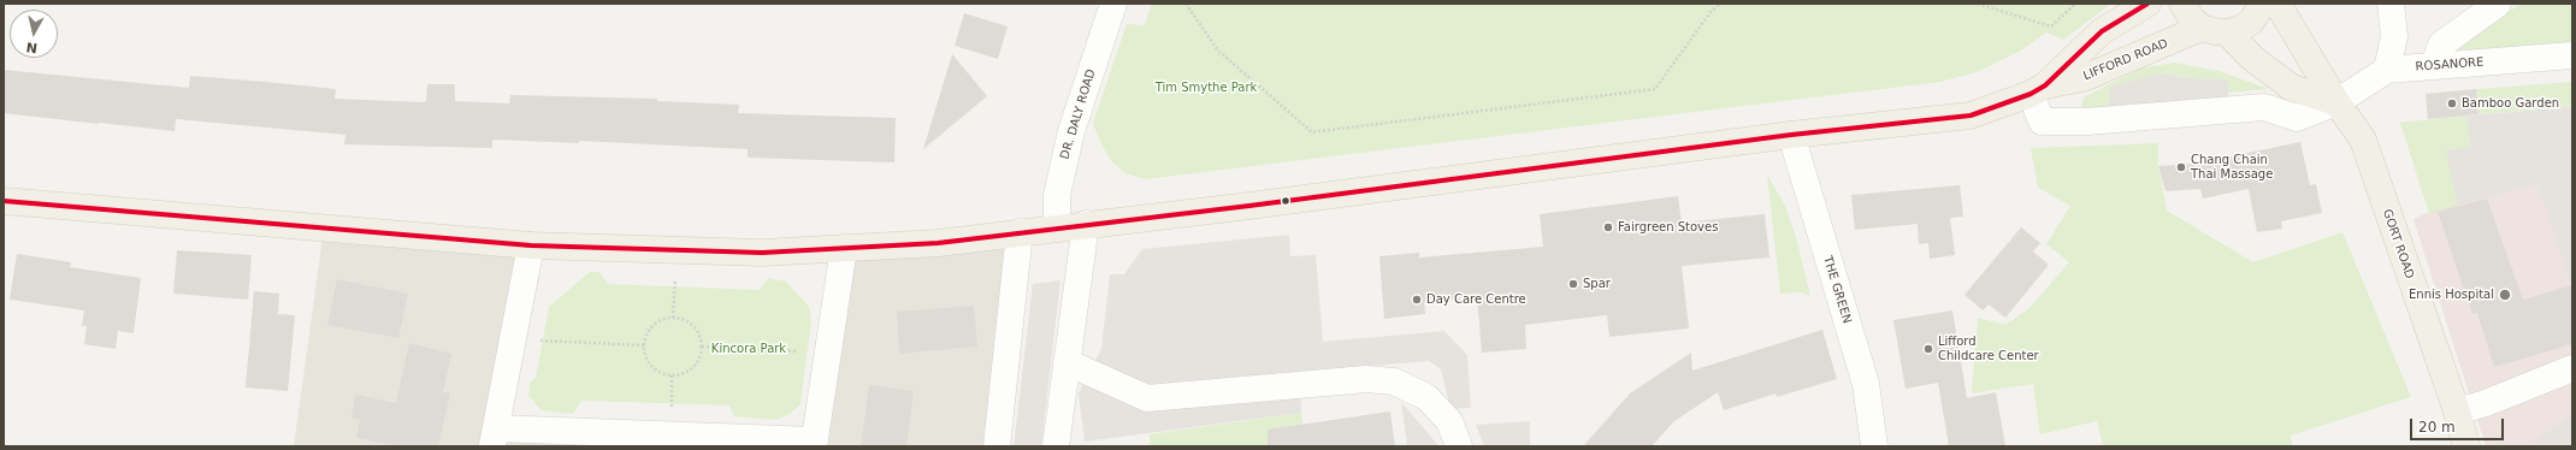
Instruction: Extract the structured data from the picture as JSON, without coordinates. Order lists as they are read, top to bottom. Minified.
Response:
{"streets":{"main road":["LIFFORD ROAD","GORT ROAD"],"street":["ROSANORE","DR. DALY ROAD","THE GREEN"]},"crossings":[["LIFFORD ROAD","ROSANORE"],["LIFFORD ROAD","DR. DALY ROAD"],["LIFFORD ROAD","THE GREEN"],["ROSANORE","GORT ROAD"]],"parks":["Tim Smythe Park","Kincora Park"],"places":["Bamboo Garden","Chang Chain Thai Massage","Fairgreen Stoves","Spar","Ennis Hospital","Day Care Centre","Lifford Childcare Center"],"scale_bar":"20 m","north":"bottom"}
